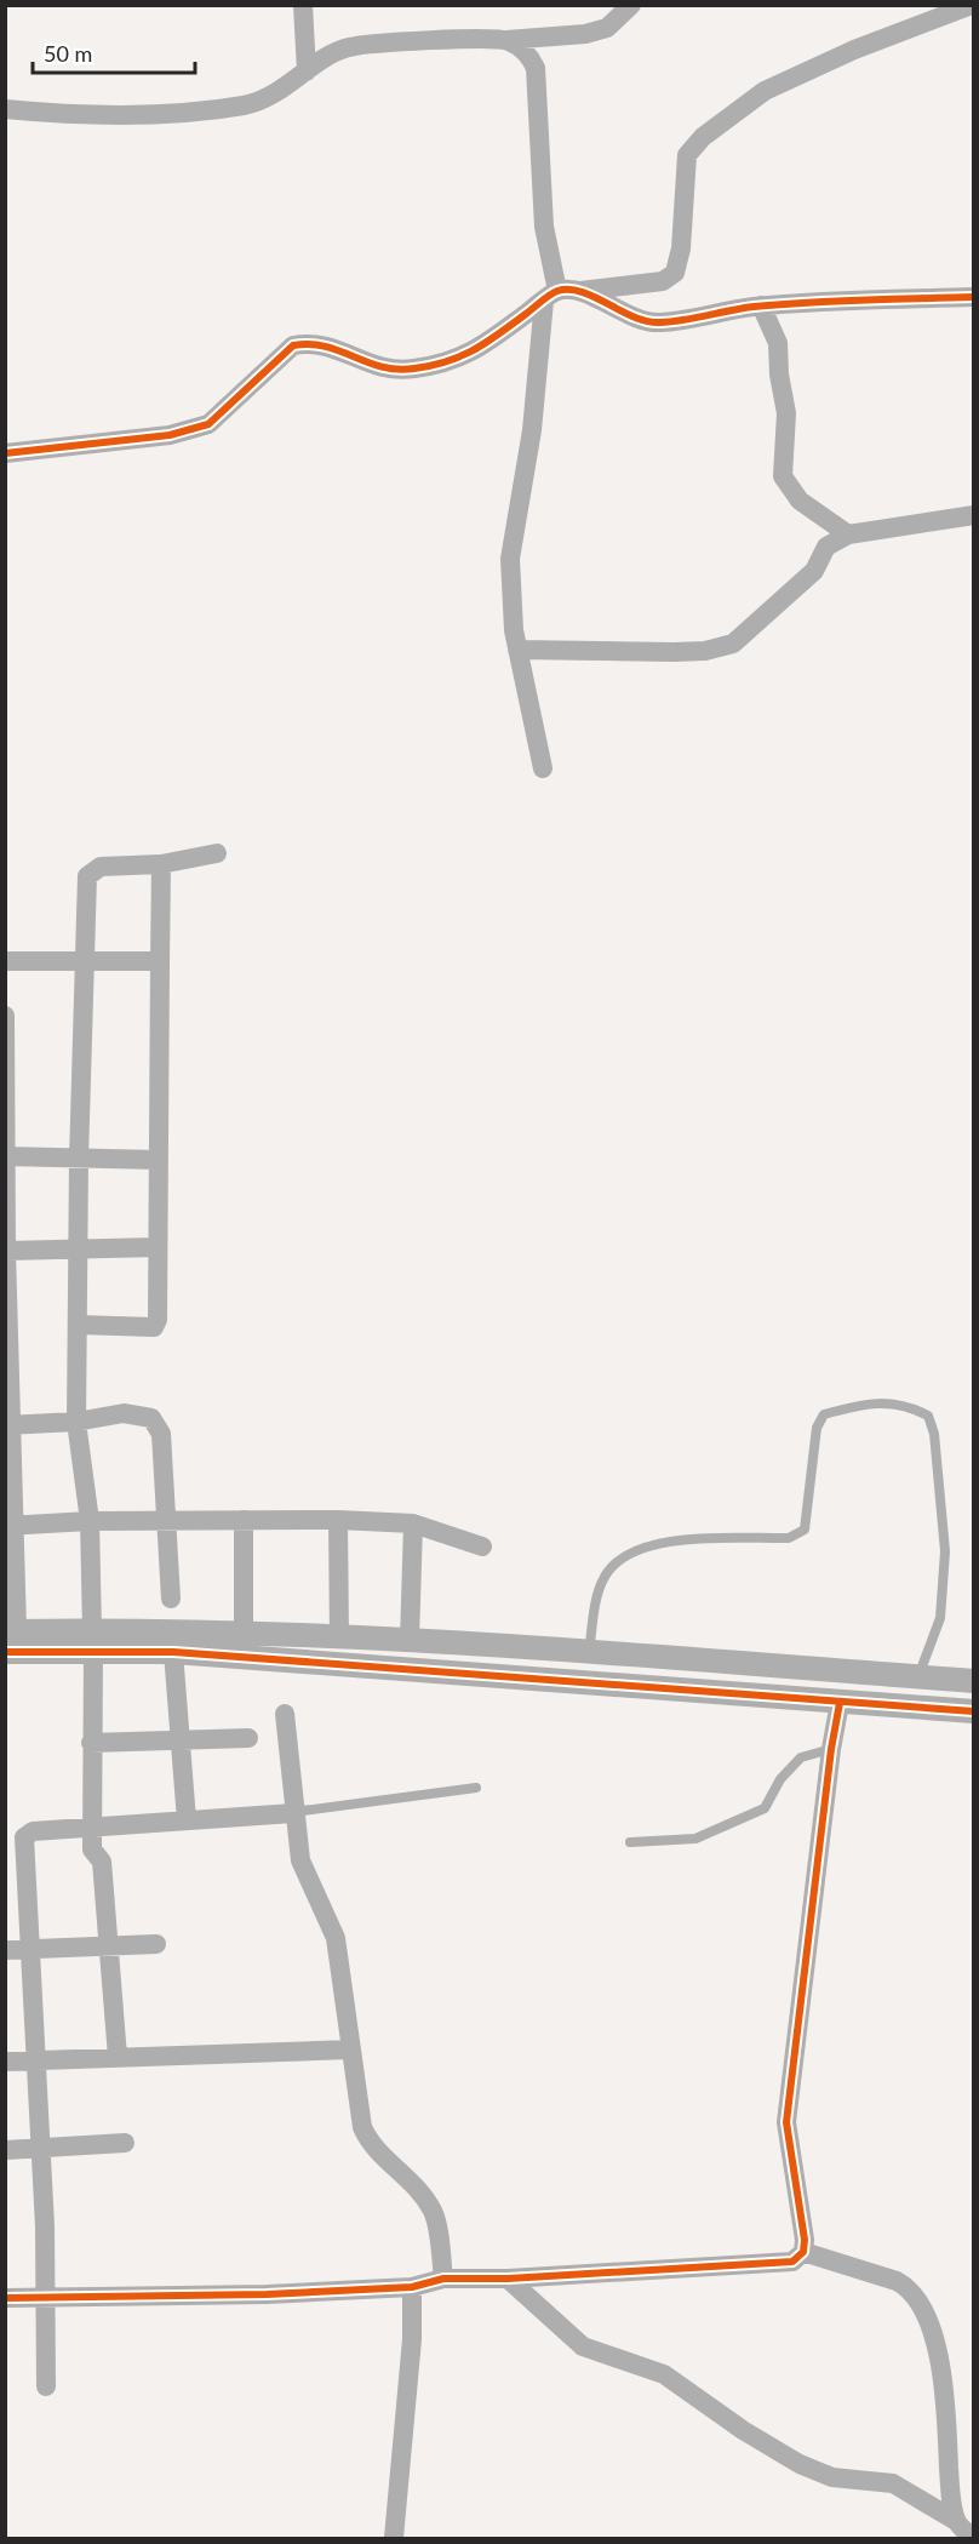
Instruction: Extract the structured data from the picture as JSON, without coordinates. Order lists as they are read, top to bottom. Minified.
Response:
{"scale_bar":"50 m"}
